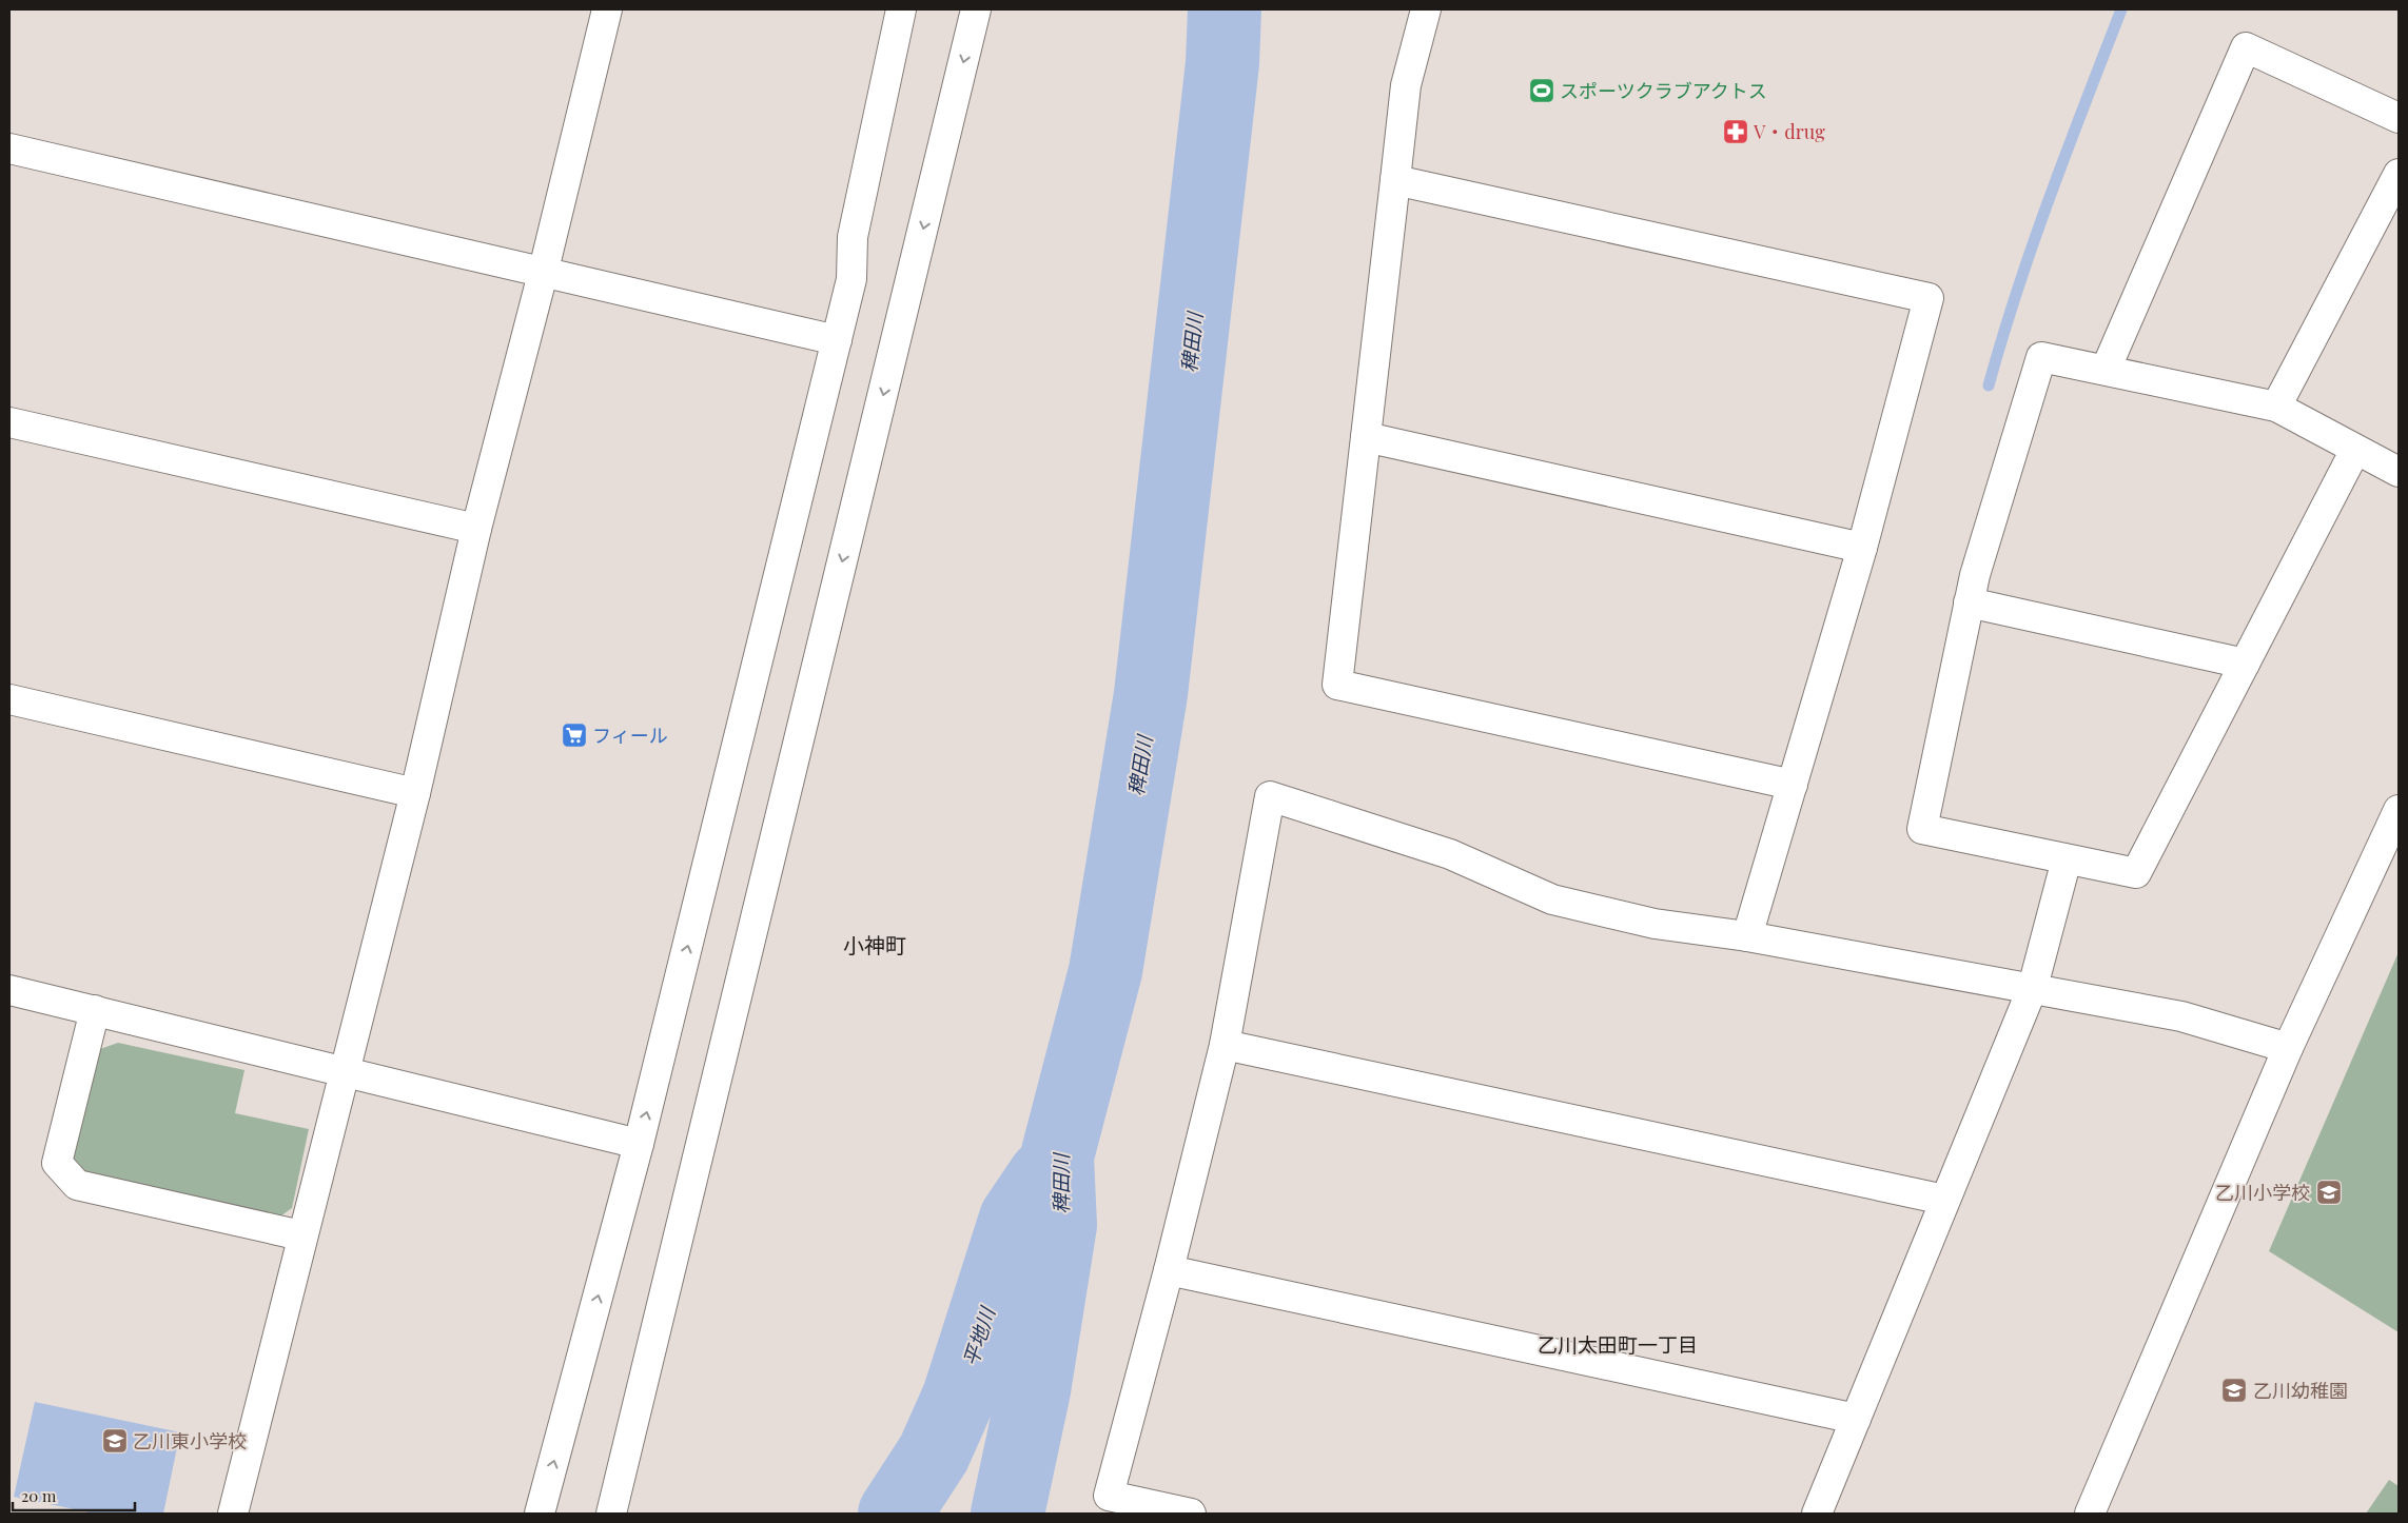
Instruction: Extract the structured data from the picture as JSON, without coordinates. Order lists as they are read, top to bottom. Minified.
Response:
{"districts":["小神町","乙川太田町一丁目"],"water":["稗田川","平地川"],"places":{"sports":["スポーツクラブアクトス"],"pharmacy":["V・drug"],"supermarket":["フィール"],"school or university":["乙川小学校","乙川幼稚園","乙川東小学校"]},"scale_bar":"20 m"}
